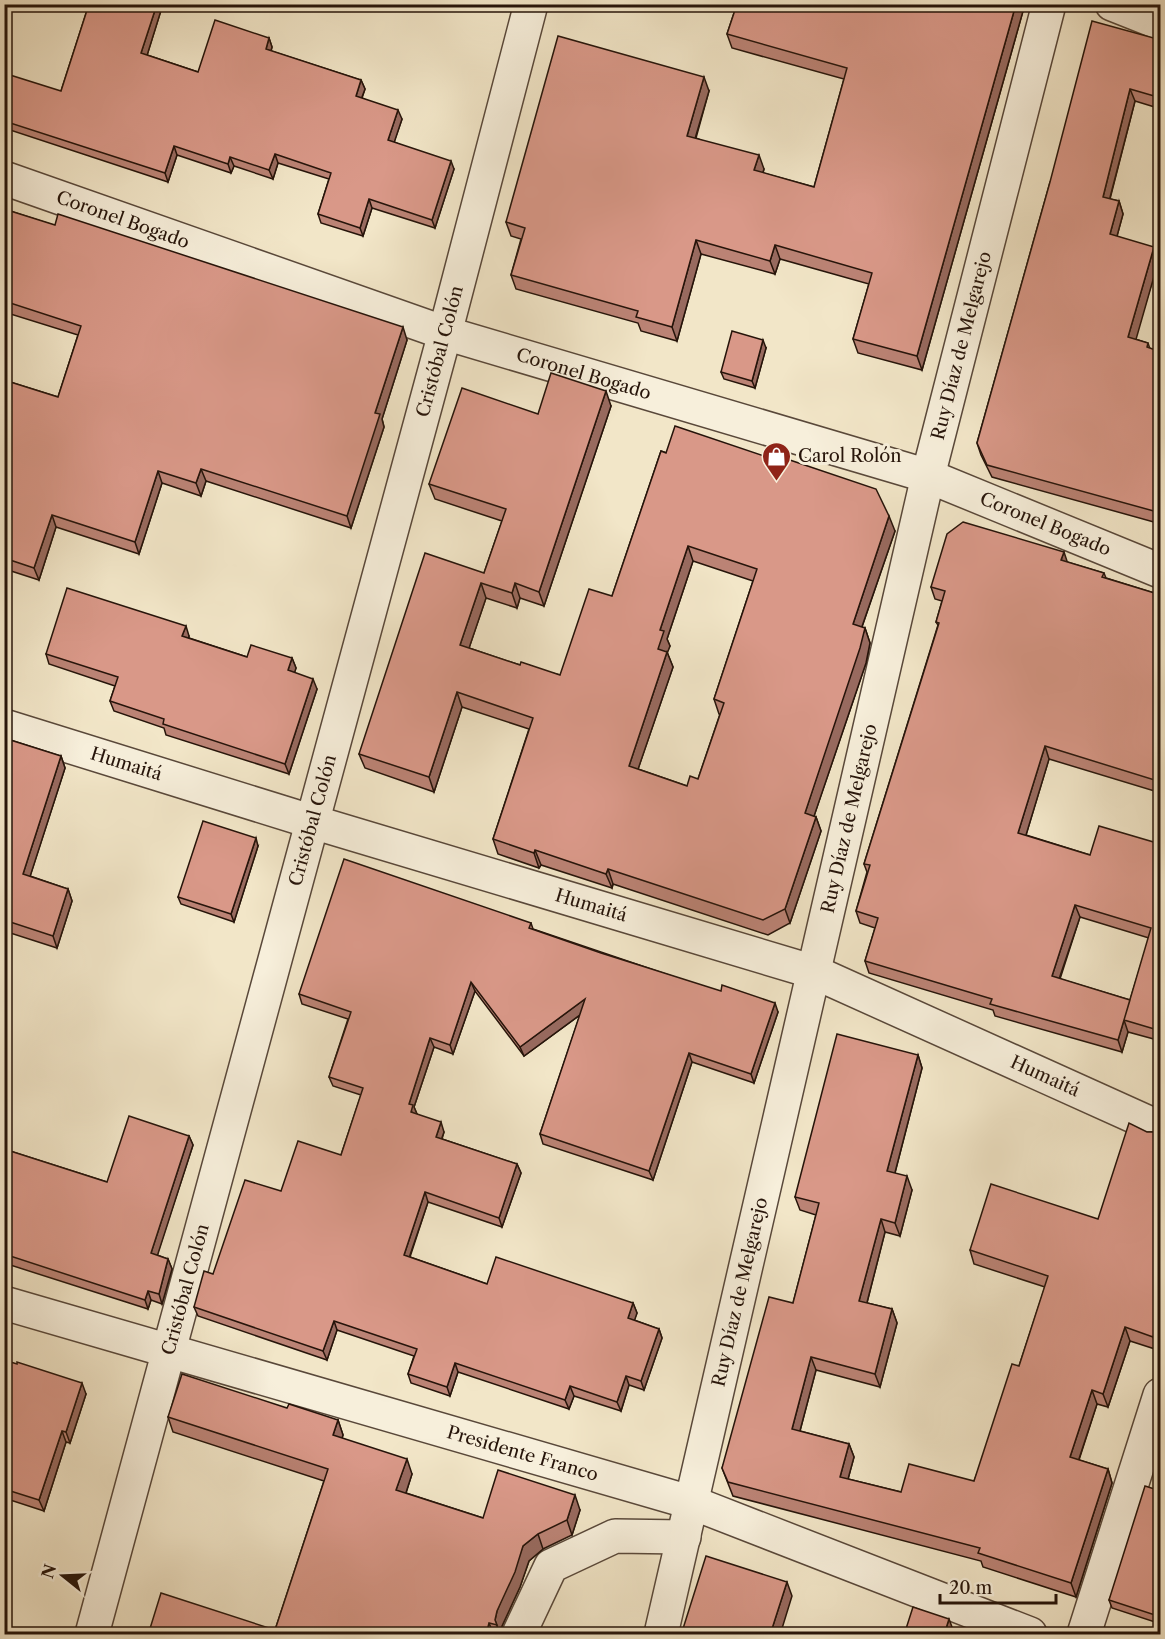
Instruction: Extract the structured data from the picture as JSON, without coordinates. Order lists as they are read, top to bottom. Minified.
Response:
{"streets":{"street":["Coronel Bogado","Ruy Díaz de Melgarejo","Cristóbal Colón","Humaitá","Presidente Franco"]},"crossings":[["Coronel Bogado","Ruy Díaz de Melgarejo"],["Coronel Bogado","Cristóbal Colón"],["Ruy Díaz de Melgarejo","Humaitá"],["Ruy Díaz de Melgarejo","Presidente Franco"],["Cristóbal Colón","Humaitá"],["Cristóbal Colón","Presidente Franco"]],"places":{"shop":["Carol Rolón"]},"scale_bar":"20 m","north":"left"}
